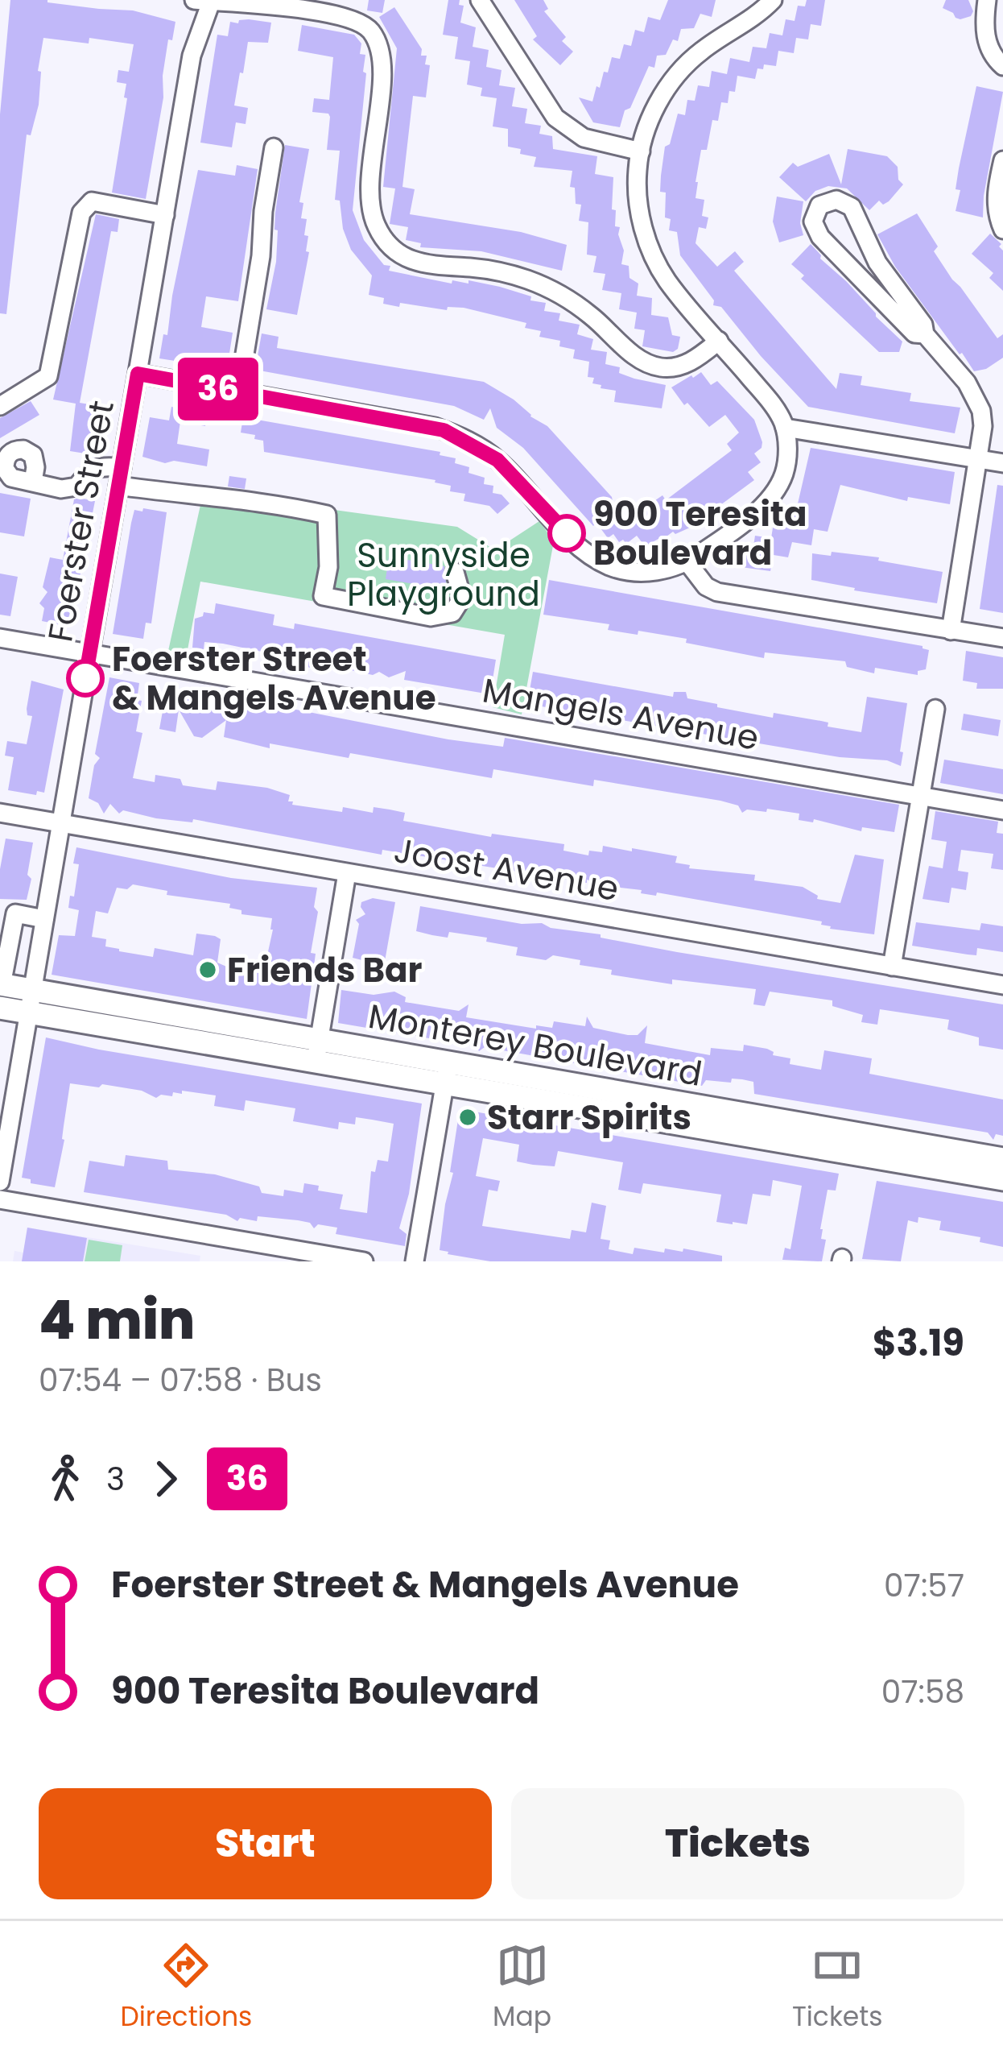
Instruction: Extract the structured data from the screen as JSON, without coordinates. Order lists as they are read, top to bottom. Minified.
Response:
{"streets":{"main road":["Monterey Boulevard"],"street":["Foerster Street","Mangels Avenue","Joost Avenue"]},"crossings":[["Foerster Street","Mangels Avenue"],["Foerster Street","Joost Avenue"],["Foerster Street","Monterey Boulevard"]],"parks":["Sunnyside Playground"],"places":["900 Teresita Boulevard","Foerster Street & Mangels Avenue","Friends Bar","Starr Spirits"],"lines":["bus line 36"],"page":{"on_map":"36","heading":["4 min","07:54 – 07:58 · Bus","$3.19"],"legs":["3","36"],"list":[{"name":"Foerster Street & Mangels Avenue","value":"07:57"},{"name":"900 Teresita Boulevard","value":"07:58"}],"buttons":["Start","Tickets"],"tabs":["Directions","Map","Tickets"]}}
